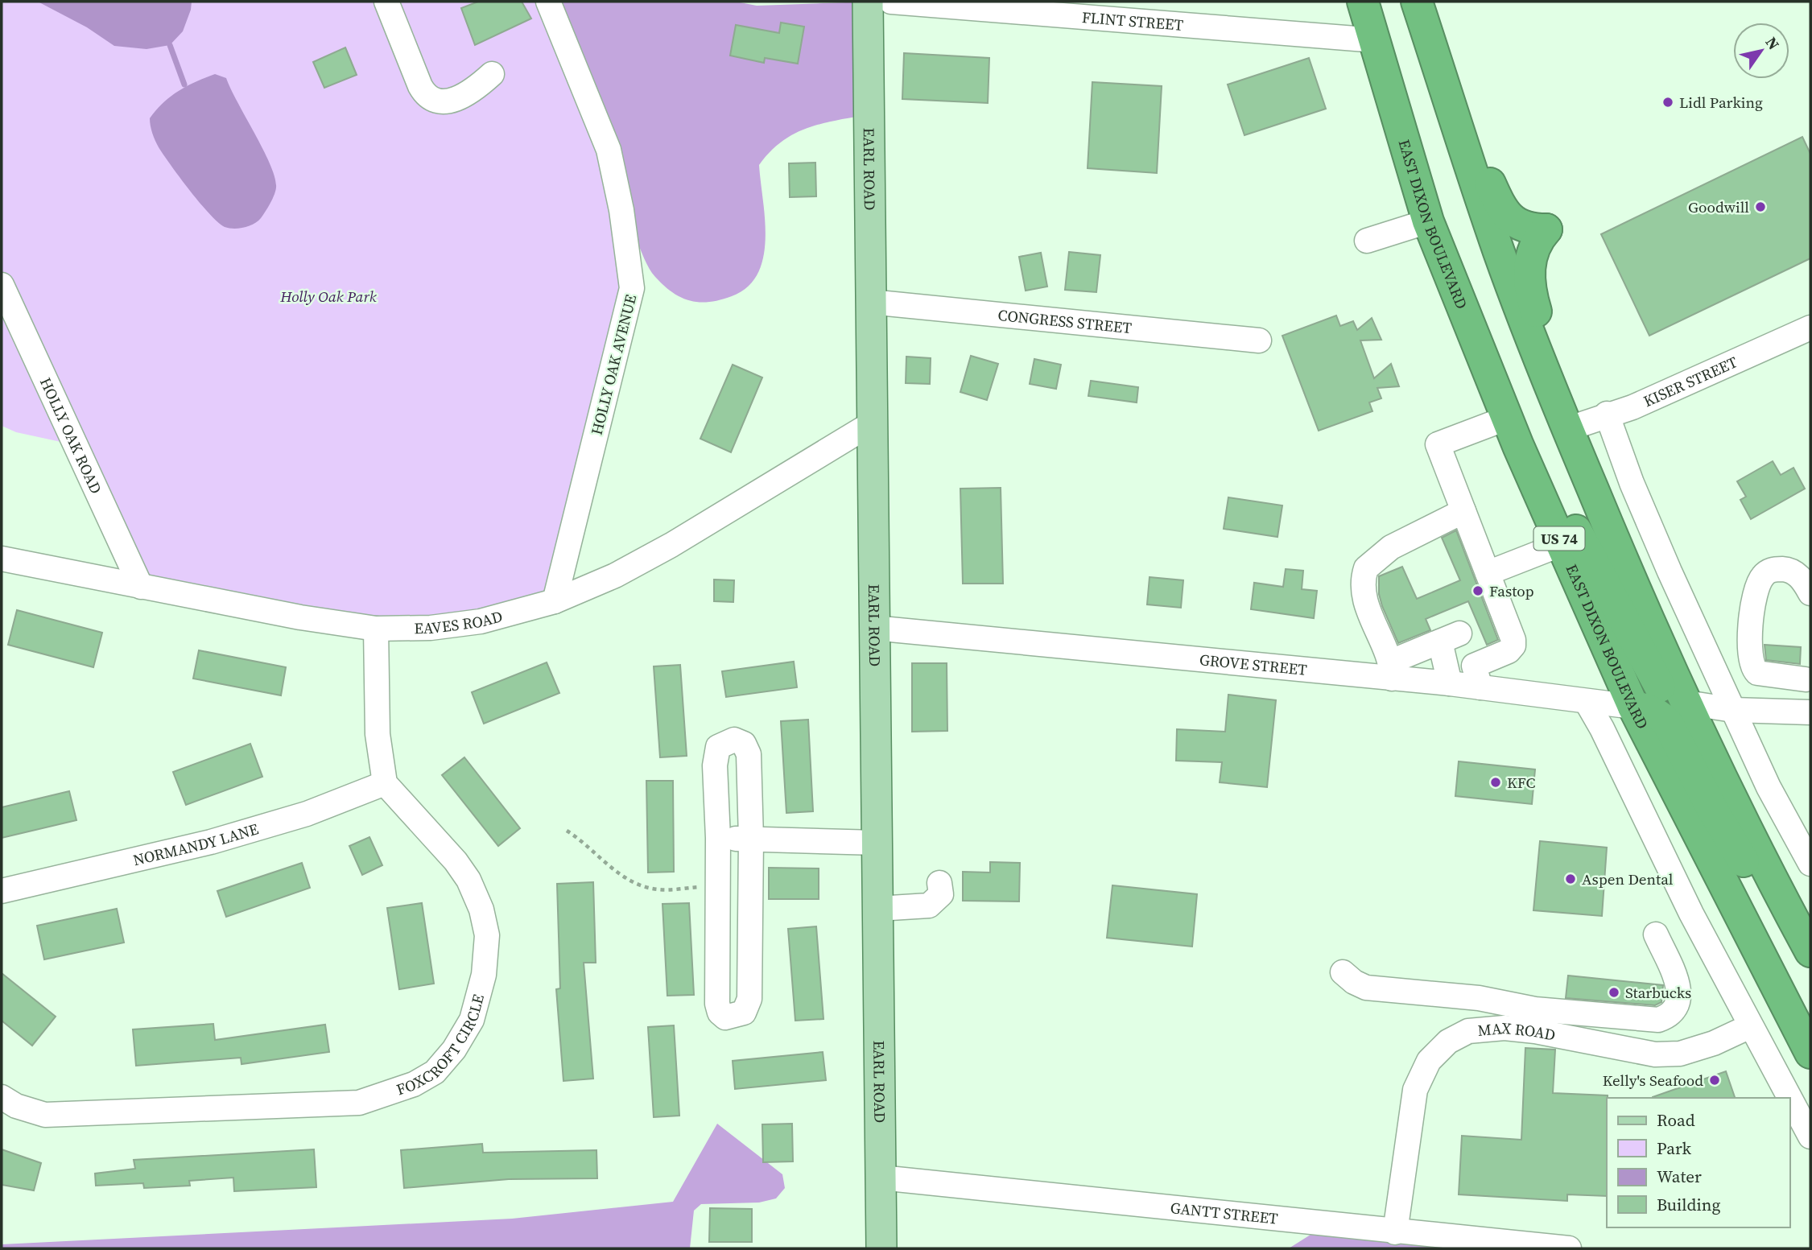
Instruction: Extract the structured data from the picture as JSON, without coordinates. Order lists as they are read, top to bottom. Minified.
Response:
{"streets":{"highway":["EAST DIXON BOULEVARD","US 74"],"main road":["EARL ROAD"],"street":["FLINT STREET","CONGRESS STREET","HOLLY OAK AVENUE","KISER STREET","HOLLY OAK ROAD","EAVES ROAD","GROVE STREET","NORMANDY LANE","MAX ROAD","FOXCROFT CIRCLE","GANTT STREET"]},"crossings":[["FLINT STREET","EAST DIXON BOULEVARD"],["EARL ROAD","CONGRESS STREET"],["EARL ROAD","EAVES ROAD"],["EARL ROAD","GROVE STREET"],["EARL ROAD","GANTT STREET"],["EAST DIXON BOULEVARD","GROVE STREET"],["HOLLY OAK AVENUE","EAVES ROAD"],["KISER STREET","US 74"],["HOLLY OAK ROAD","EAVES ROAD"],["NORMANDY LANE","FOXCROFT CIRCLE"],["MAX ROAD","GANTT STREET"]],"parks":["Holly Oak Park"],"places":["Lidl Parking","Goodwill","Fastop","KFC","Aspen Dental","Starbucks","Kelly's Seafood"],"legend":["Road","Park","Water","Building"],"north":"top right"}
